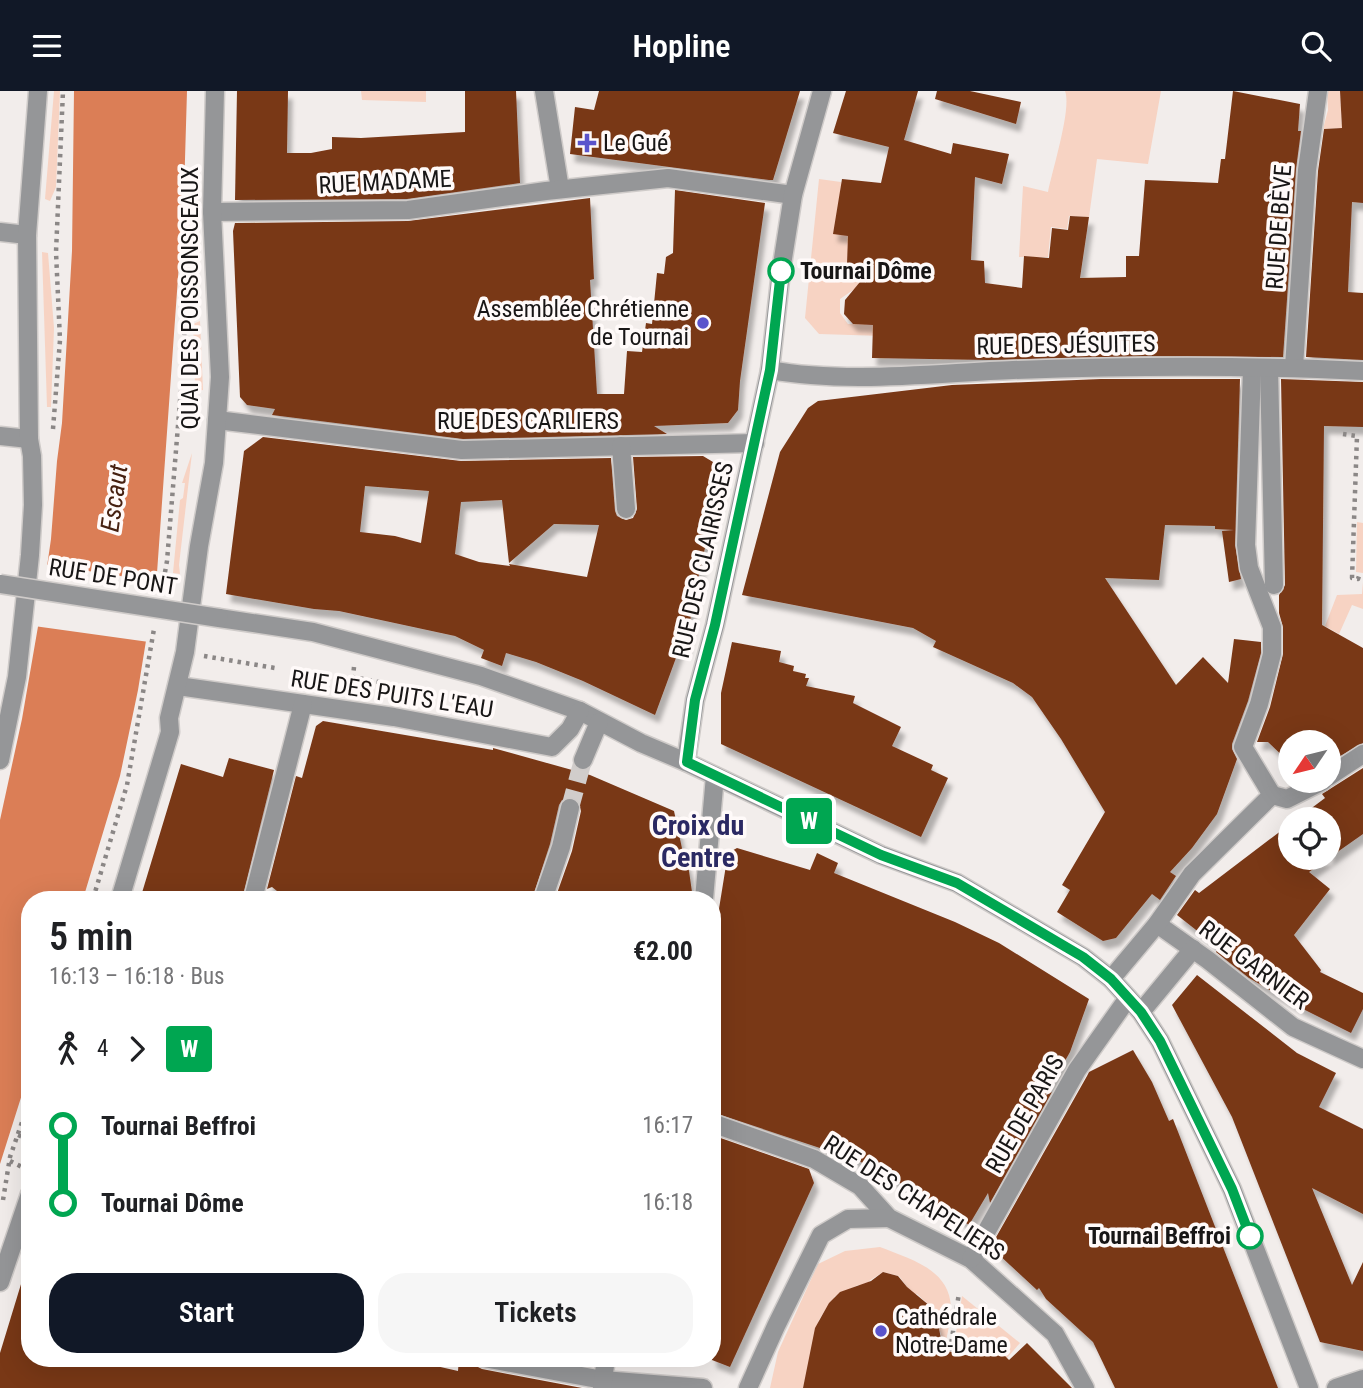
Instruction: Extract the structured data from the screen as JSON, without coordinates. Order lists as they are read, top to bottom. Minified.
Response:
{"streets":{"street":["RUE MADAME","RUE DE BÈVE","QUAI DES POISSONSCEAUX","RUE DES JÉSUITES","RUE DES CARLIERS","RUE DES CLAIRISSES","RUE DE PONT","RUE DES PUITS L'EAU","RUE GARNIER","RUE DE PARIS","RUE DES CHAPELIERS"]},"crossings":[["RUE MADAME","QUAI DES POISSONSCEAUX"],["RUE MADAME","RUE DES CLAIRISSES"],["RUE DE BÈVE","RUE DES JÉSUITES"],["QUAI DES POISSONSCEAUX","RUE DES CARLIERS"],["QUAI DES POISSONSCEAUX","RUE DES PUITS L'EAU"],["RUE DES JÉSUITES","RUE DES CLAIRISSES"],["RUE DES CARLIERS","RUE DES CLAIRISSES"],["RUE DES CLAIRISSES","RUE DES PUITS L'EAU"],["RUE DE PONT","RUE DES PUITS L'EAU"],["RUE DES PUITS L'EAU","RUE DE PARIS"],["RUE DE PARIS","RUE DES CHAPELIERS"]],"districts":["Croix du Centre"],"water":["Escaut"],"places":{"health":["Le Gué"],"other":["Tournai Dôme","Assemblée Chrétienne de Tournai","Tournai Beffroi","Cathédrale Notre-Dame"]},"lines":["bus line W"],"north":"bottom left","page":{"header":"Hopline","on_map":"W","heading":["5 min","16:13 – 16:18 · Bus","€2.00"],"legs":["4","W"],"list":[{"name":"Tournai Beffroi","value":"16:17"},{"name":"Tournai Dôme","value":"16:18"}],"buttons":["Start","Tickets"]}}
